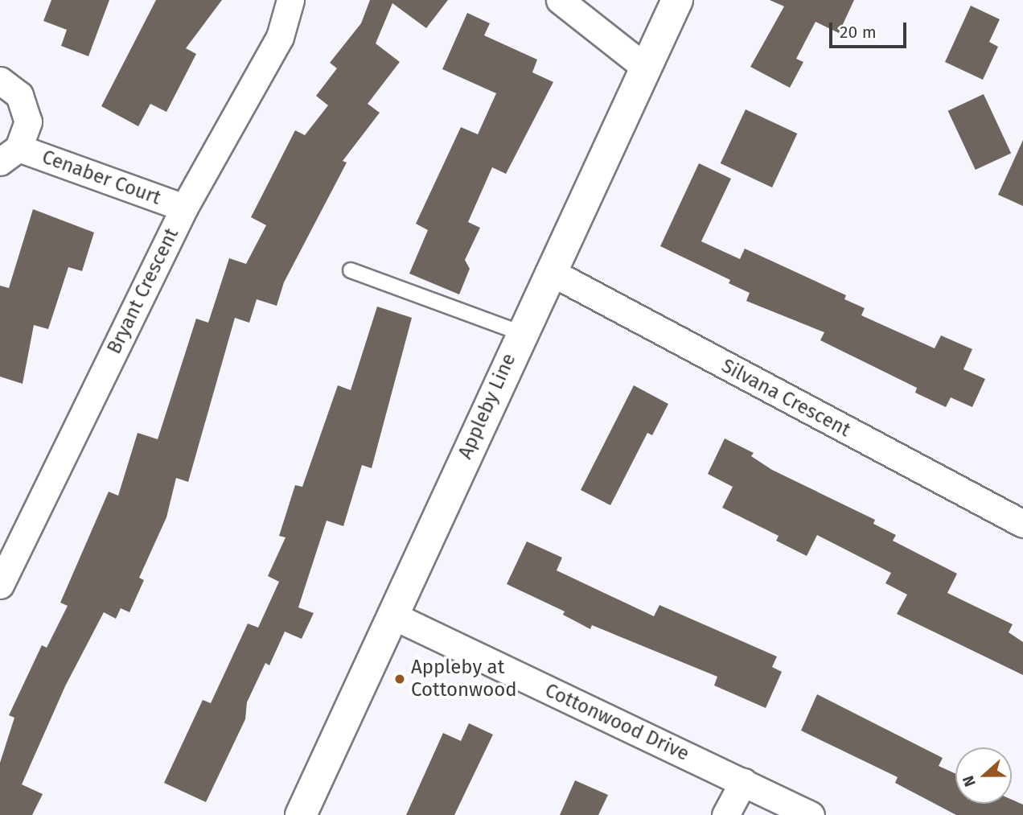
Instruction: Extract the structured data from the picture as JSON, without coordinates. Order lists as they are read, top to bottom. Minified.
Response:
{"streets":{"main road":["Appleby Line"],"street":["Cenaber Court","Bryant Crescent","Silvana Crescent","Cottonwood Drive"]},"crossings":[["Cenaber Court","Bryant Crescent"],["Silvana Crescent","Appleby Line"],["Appleby Line","Cottonwood Drive"]],"places":["Appleby at Cottonwood"],"scale_bar":"20 m","north":"left"}
